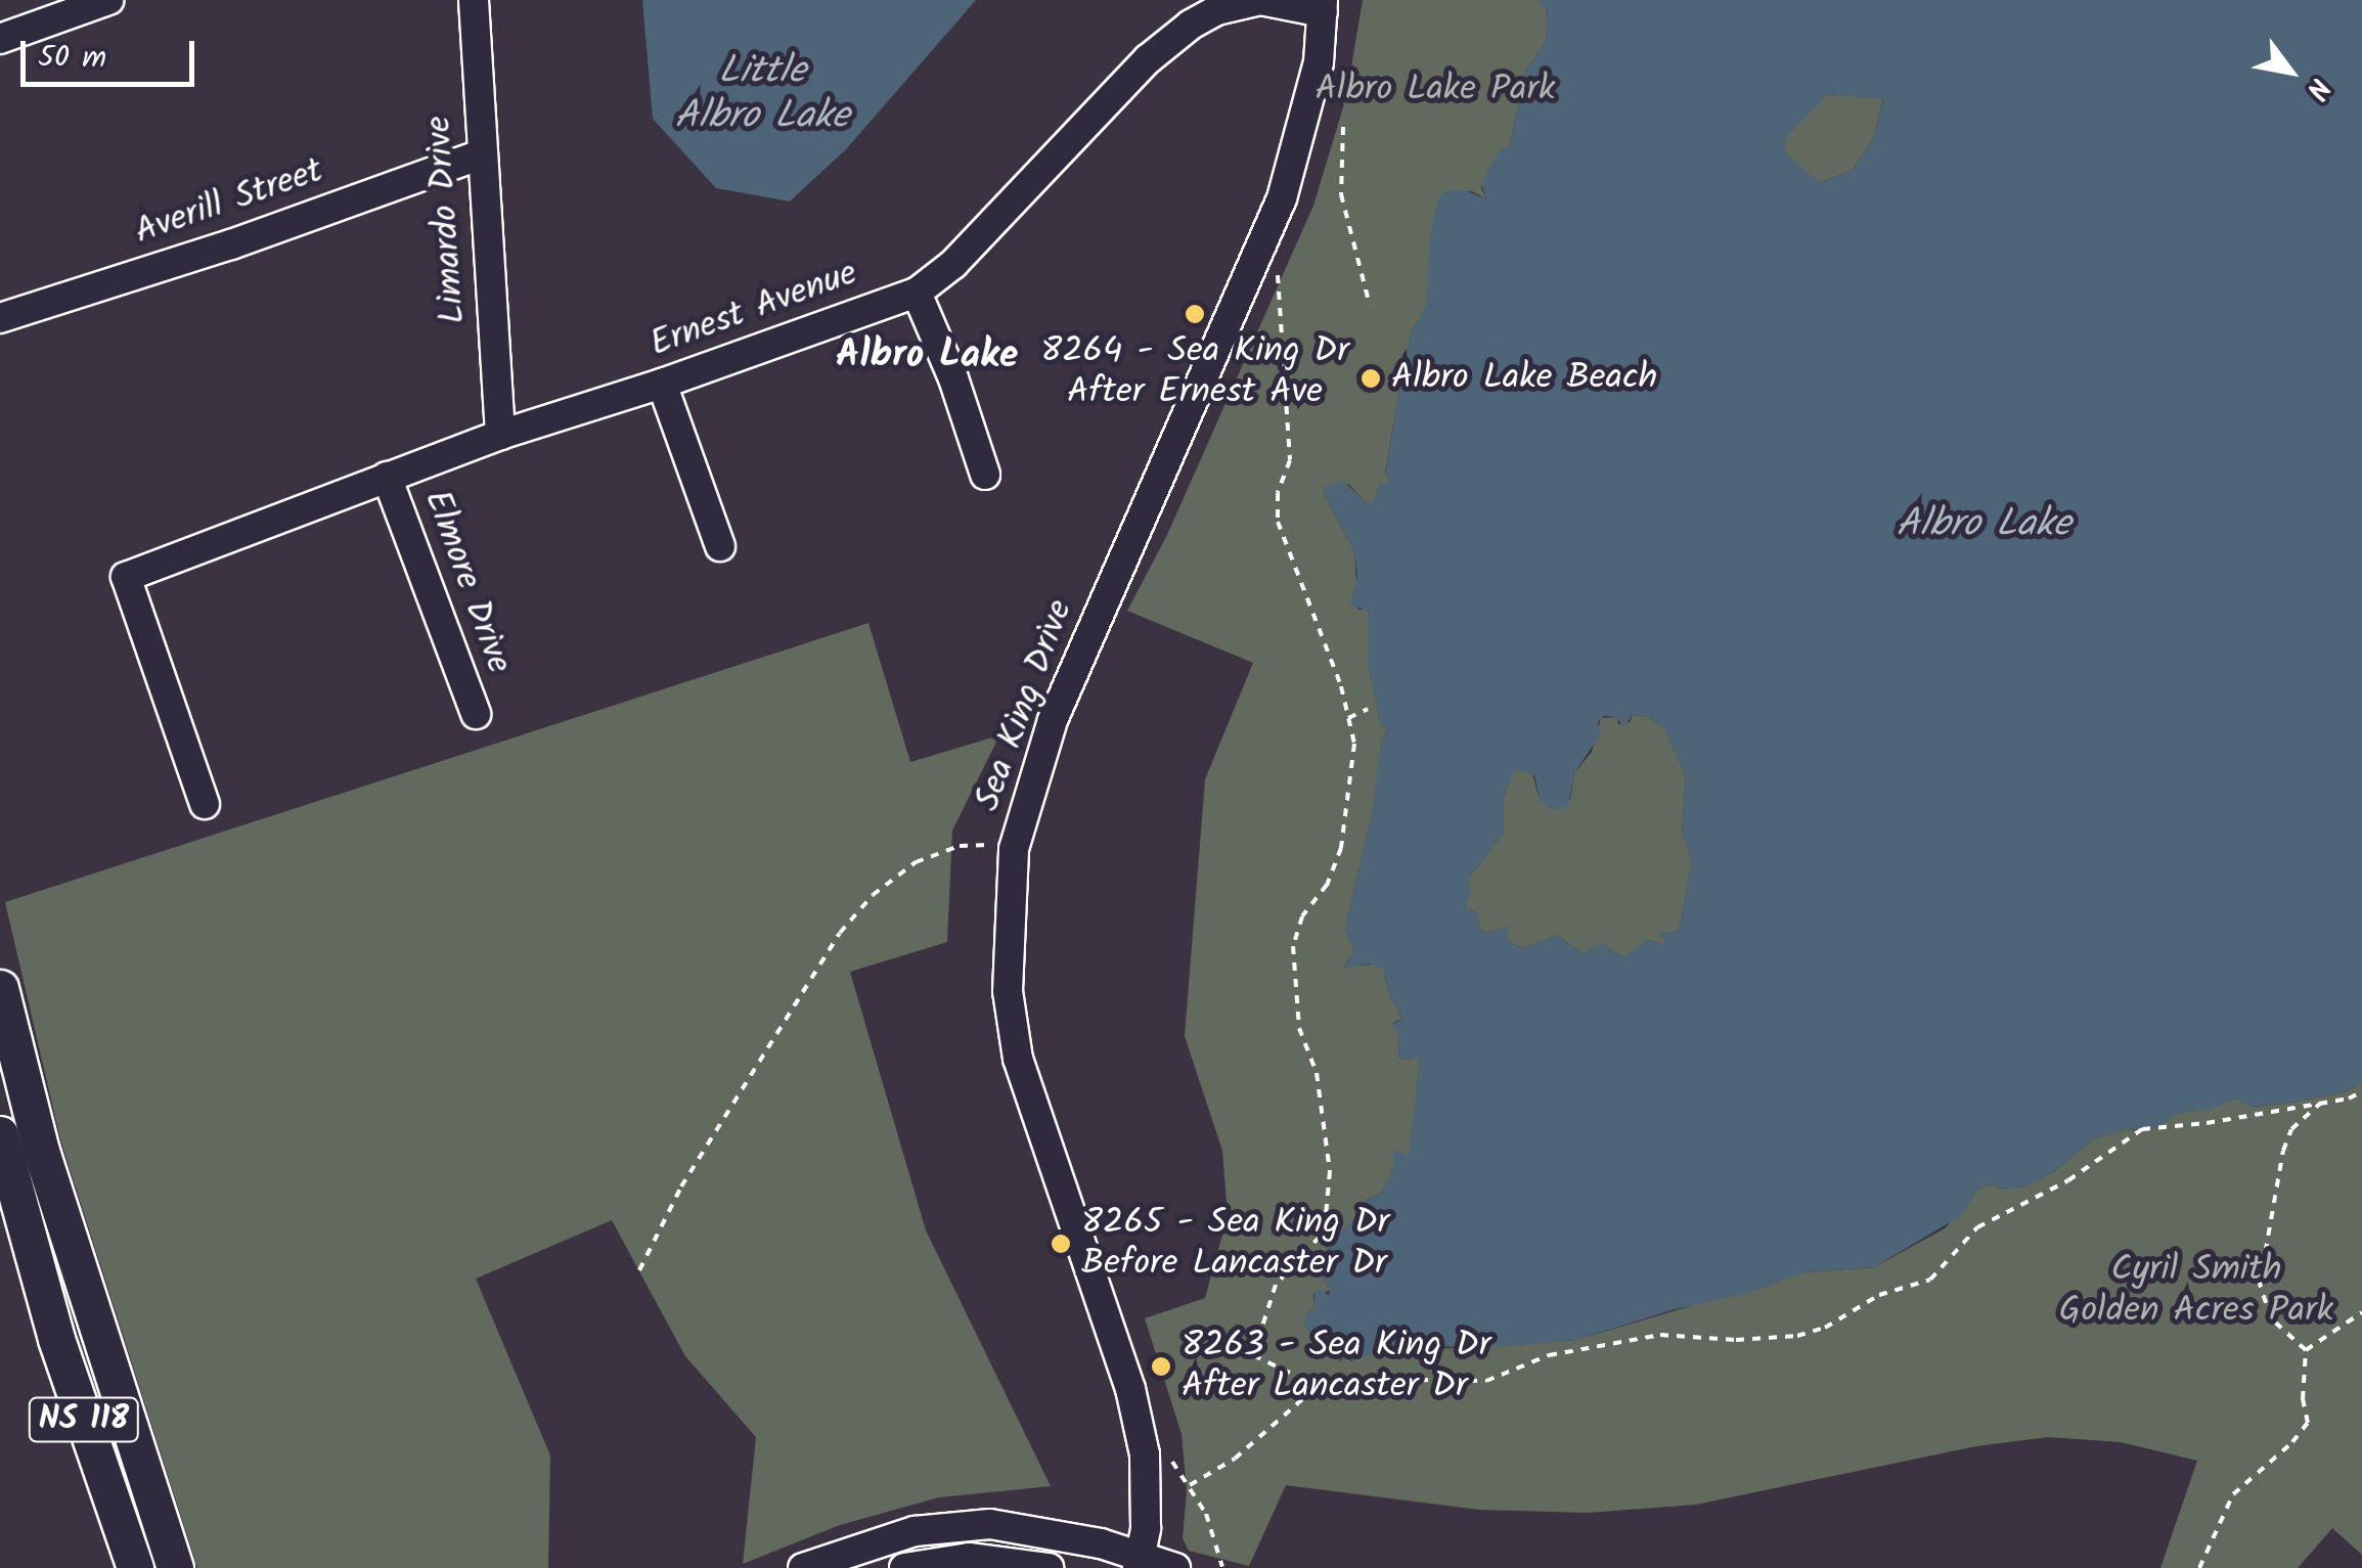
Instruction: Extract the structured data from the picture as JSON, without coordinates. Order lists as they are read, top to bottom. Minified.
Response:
{"streets":{"main road":["NS 118"],"street":["Averill Street","Limardo Drive","Ernest Avenue","Elmore Drive","Sea King Drive"]},"crossings":[["Averill Street","Limardo Drive"],["Limardo Drive","Ernest Avenue"],["Ernest Avenue","Elmore Drive"],["Ernest Avenue","Sea King Drive"]],"districts":["Albro Lake"],"water":["Little Albro Lake","Albro Lake"],"parks":["Albro Lake Park","Cyril Smith Golden Acres Park"],"places":["8264 - Sea King Dr After Ernest Ave","Albro Lake Beach","8265 - Sea King Dr Before Lancaster Dr","8263 - Sea King Dr After Lancaster Dr"],"scale_bar":"50 m","north":"bottom right"}
